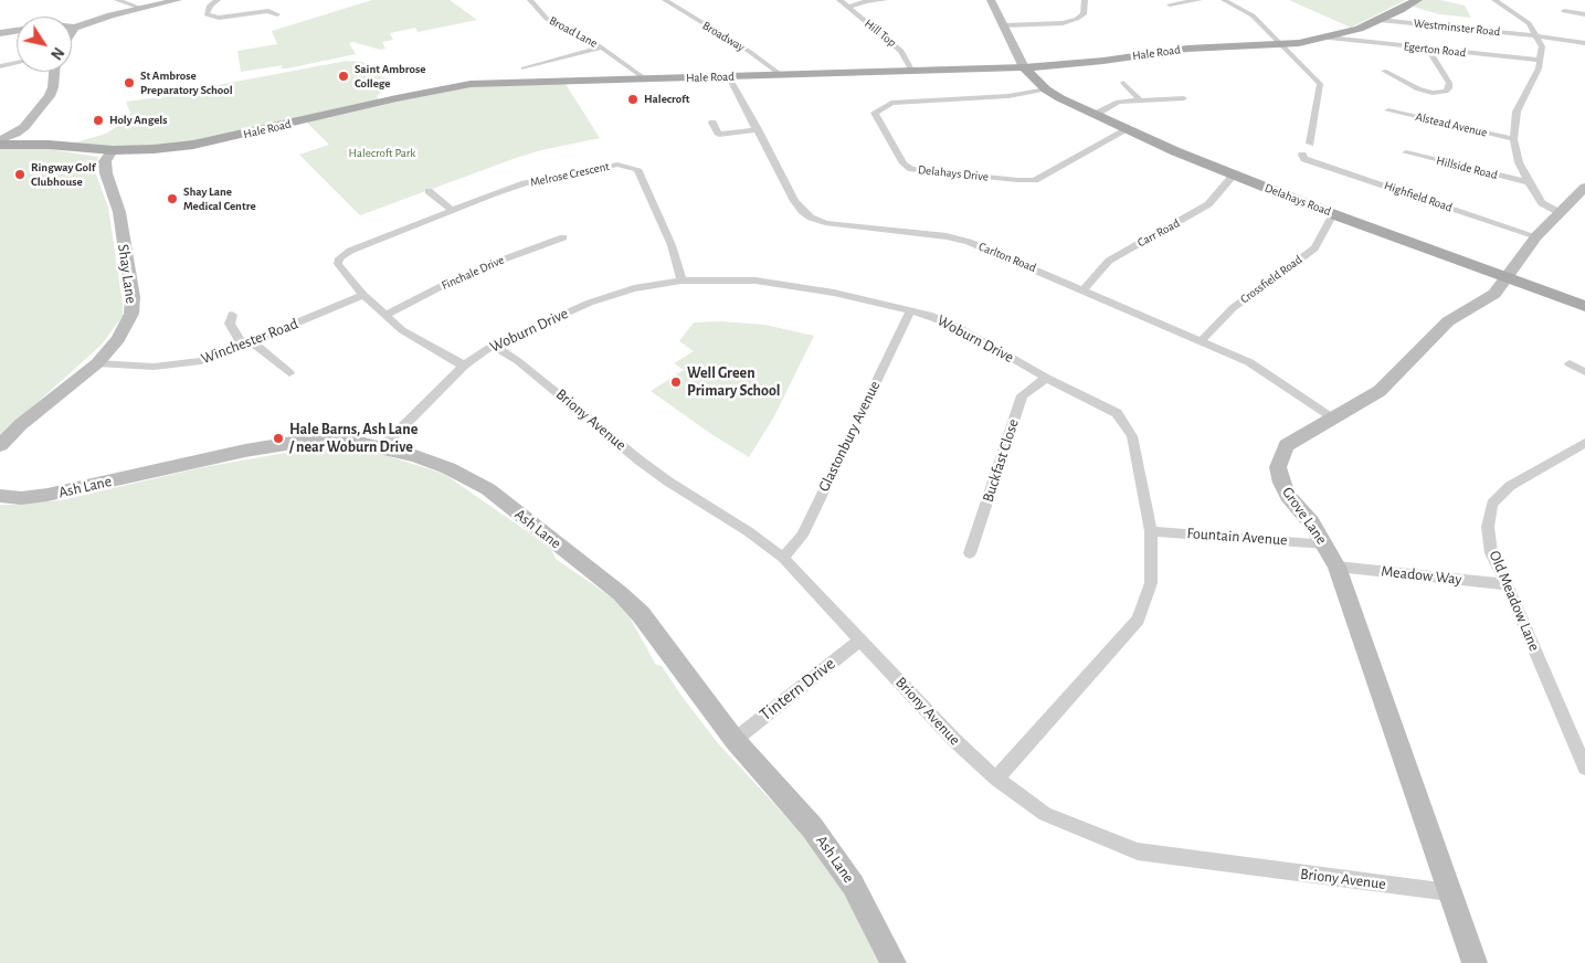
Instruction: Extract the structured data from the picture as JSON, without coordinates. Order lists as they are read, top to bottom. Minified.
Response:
{"streets":{"main road":["Hale Road","Delahays Road"],"street":["Westminster Road","Broad Lane","Hill Top","Broadway","Egerton Road","Alstead Avenue","Hillside Road","Delahays Drive","Melrose Crescent","Highfield Road","Carr Road","Carlton Road","Finchale Drive","Shay Lane","Crossfield Road","Woburn Drive","Winchester Road","Briony Avenue","Glastonbury Avenue","Buckfast Close","Ash Lane","Grove Lane","Fountain Avenue","Meadow Way","Old Meadow Lane","Tintern Drive"]},"crossings":[["Westminster Road","Hale Road"],["Broad Lane","Hale Road"],["Hill Top","Hale Road"],["Broadway","Hale Road"],["Egerton Road","Hale Road"],["Hale Road","Delahays Road"],["Hale Road","Carlton Road"],["Hale Road","Shay Lane"],["Delahays Drive","Delahays Road"],["Melrose Crescent","Finchale Drive"],["Melrose Crescent","Woburn Drive"],["Melrose Crescent","Winchester Road"],["Highfield Road","Grove Lane"],["Delahays Road","Carr Road"],["Delahays Road","Crossfield Road"],["Delahays Road","Grove Lane"],["Carr Road","Carlton Road"],["Carlton Road","Crossfield Road"],["Carlton Road","Grove Lane"],["Shay Lane","Winchester Road"],["Woburn Drive","Briony Avenue"],["Woburn Drive","Glastonbury Avenue"],["Woburn Drive","Buckfast Close"],["Woburn Drive","Ash Lane"],["Woburn Drive","Fountain Avenue"],["Briony Avenue","Glastonbury Avenue"],["Briony Avenue","Grove Lane"],["Briony Avenue","Tintern Drive"],["Ash Lane","Tintern Drive"],["Grove Lane","Fountain Avenue"],["Grove Lane","Meadow Way"],["Meadow Way","Old Meadow Lane"]],"parks":["Halecroft Park"],"places":["Saint Ambrose College","St Ambrose Preparatory School","Halecroft","Holy Angels","Ringway Golf Clubhouse","Shay Lane Medical Centre","Well Green Primary School","Hale Barns, Ash Lane / near Woburn Drive"],"north":"bottom right"}
